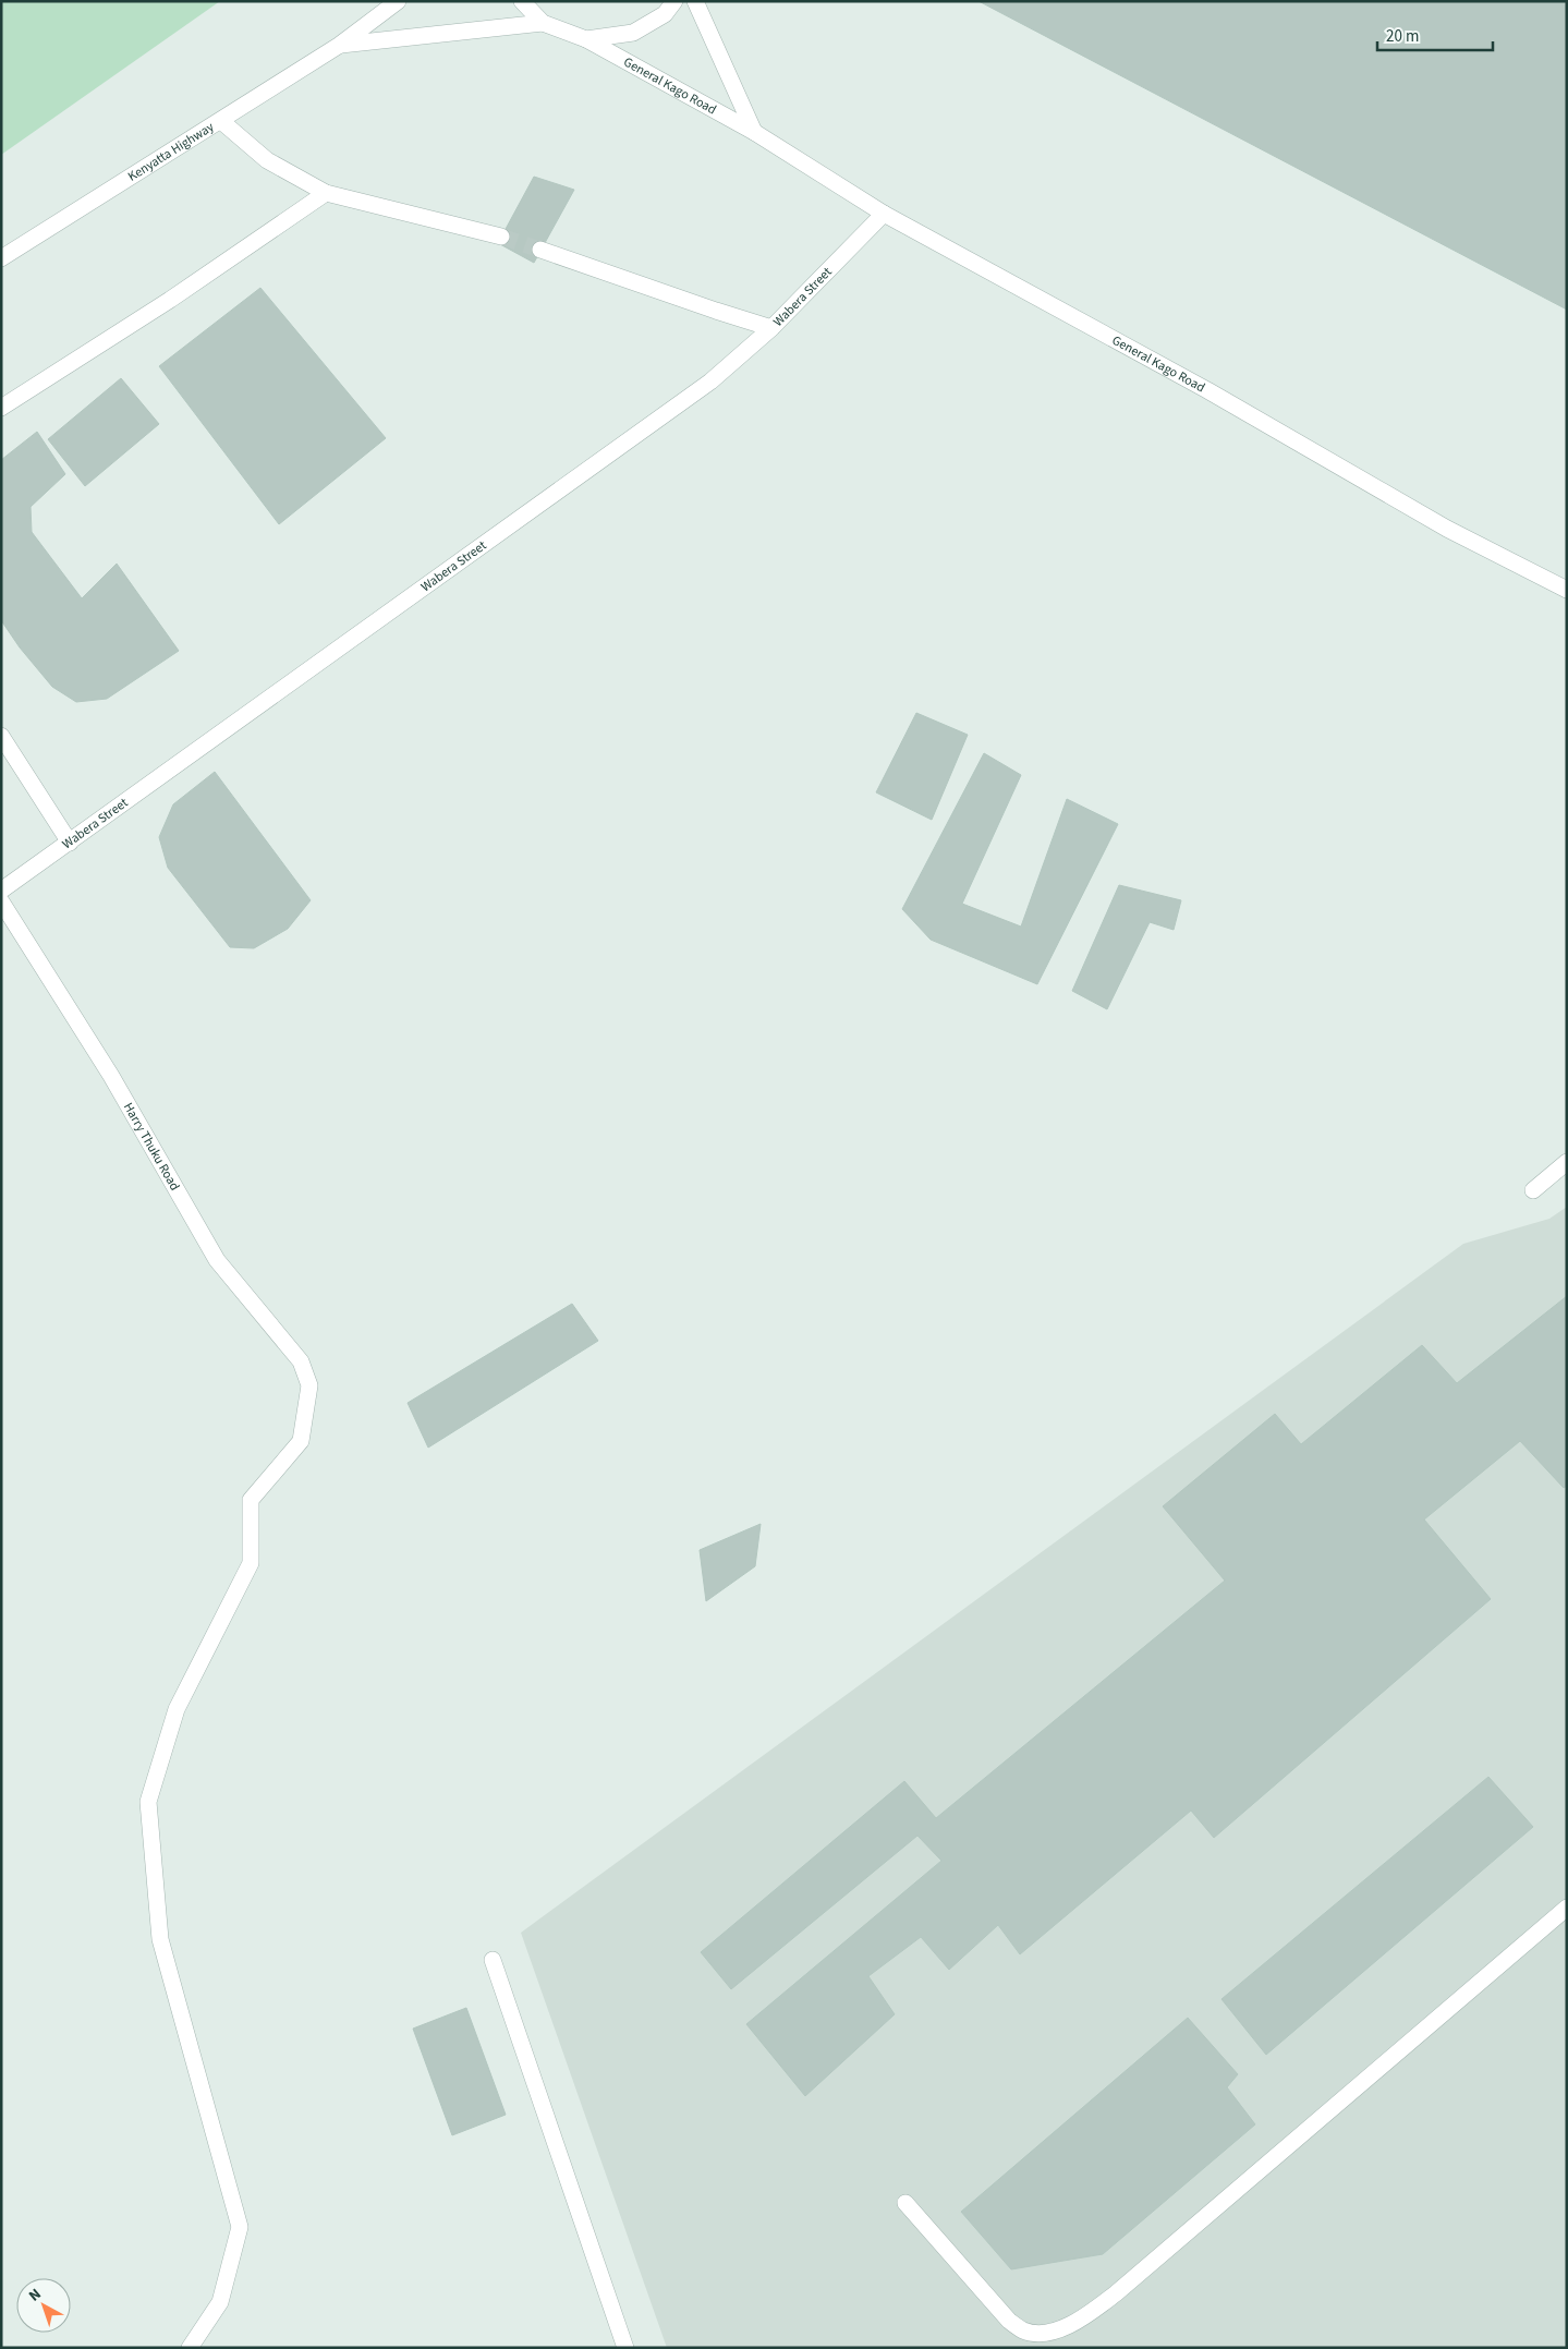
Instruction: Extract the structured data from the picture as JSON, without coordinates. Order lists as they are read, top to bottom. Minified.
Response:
{"streets":{"street":["General Kago Road","Kenyatta Highway","Wabera Street","Harry Thuku Road"]},"crossings":[["General Kago Road","Kenyatta Highway"],["General Kago Road","Wabera Street"]],"scale_bar":"20 m","north":"top left"}
